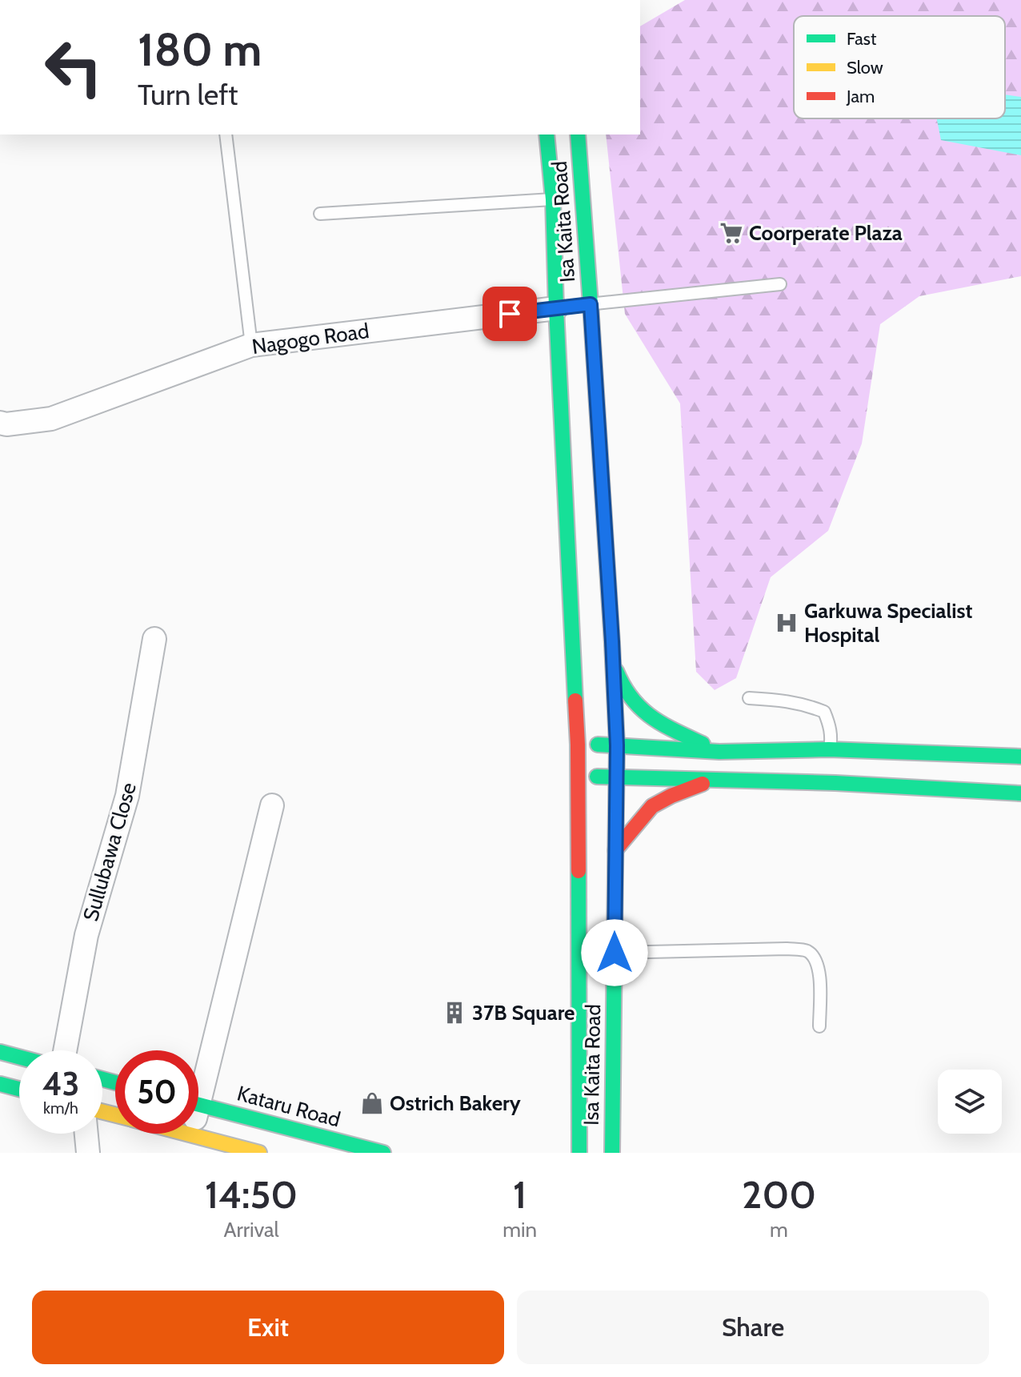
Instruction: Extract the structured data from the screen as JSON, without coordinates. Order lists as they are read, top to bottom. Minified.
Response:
{"streets":{"main road":["Isa Kaita Road","Kataru Road"],"street":["Nagogo Road","Sullubawa Close"]},"crossings":[["Isa Kaita Road","Nagogo Road"]],"places":{"supermarket":["Coorperate Plaza"],"hospital":["Garkuwa Specialist Hospital"],"building":["37B Square"],"shop":["Ostrich Bakery"]},"legend":["Fast","Slow","Jam"],"page":{"turn":["180 m","Turn left"],"speed":"43 km/h","limit":"50","eta":["14:50","Arrival","1","min","200","m"],"buttons":["Exit","Share"]}}
